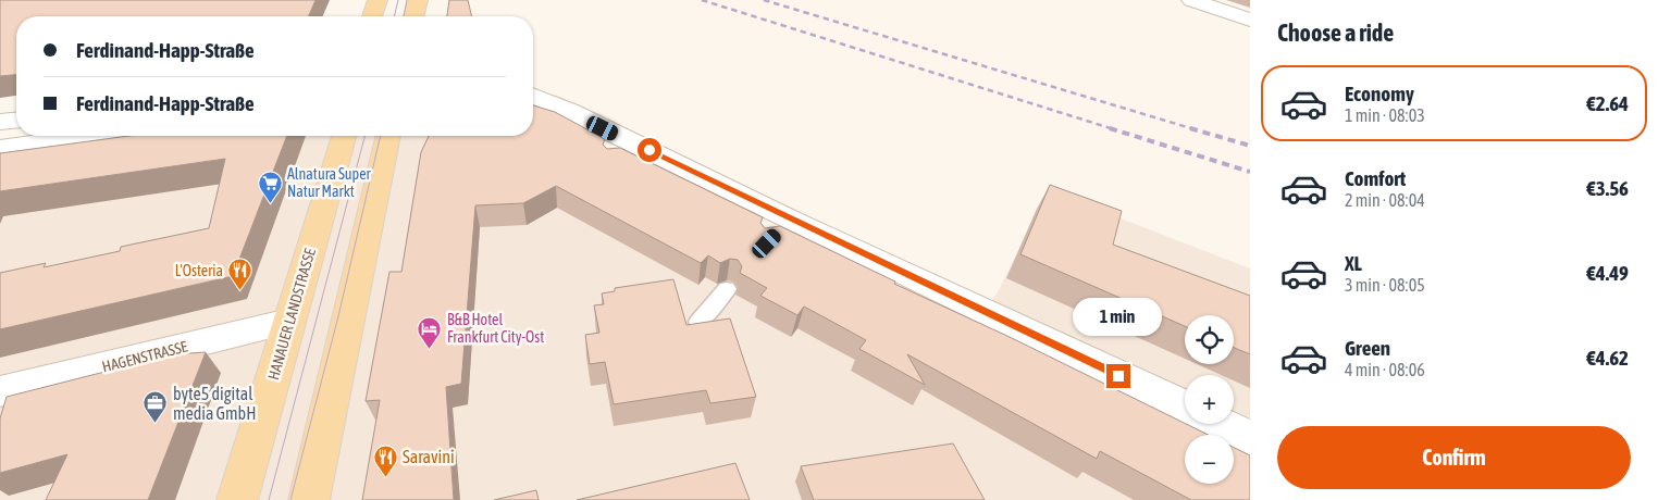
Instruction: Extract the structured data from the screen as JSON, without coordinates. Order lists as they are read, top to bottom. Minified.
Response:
{"streets":{"main road":["HANAUER LANDSTRASSE"],"street":["HAGENSTRASSE"]},"crossings":[["HANAUER LANDSTRASSE","HAGENSTRASSE"]],"places":{"supermarket":["Alnatura Super Natur Markt"],"restaurant":["L'Osteria","Saravini"],"hotel":["B&B Hotel Frankfurt City-Ost"],"office":["byte5 digital media GmbH"]},"page":{"heading":"Choose a ride","banner":["Ferdinand-Happ-Straße","Ferdinand-Happ-Straße"],"list":[{"name":"Economy","note":"1 min · 08:03","value":"€2.64"},{"name":"Comfort","note":"2 min · 08:04","value":"€3.56"},{"name":"XL","note":"3 min · 08:05","value":"€4.49"},{"name":"Green","note":"4 min · 08:06","value":"€4.62"}],"bubble":"1 min","map_buttons":["+","−"],"buttons":"Confirm"}}
